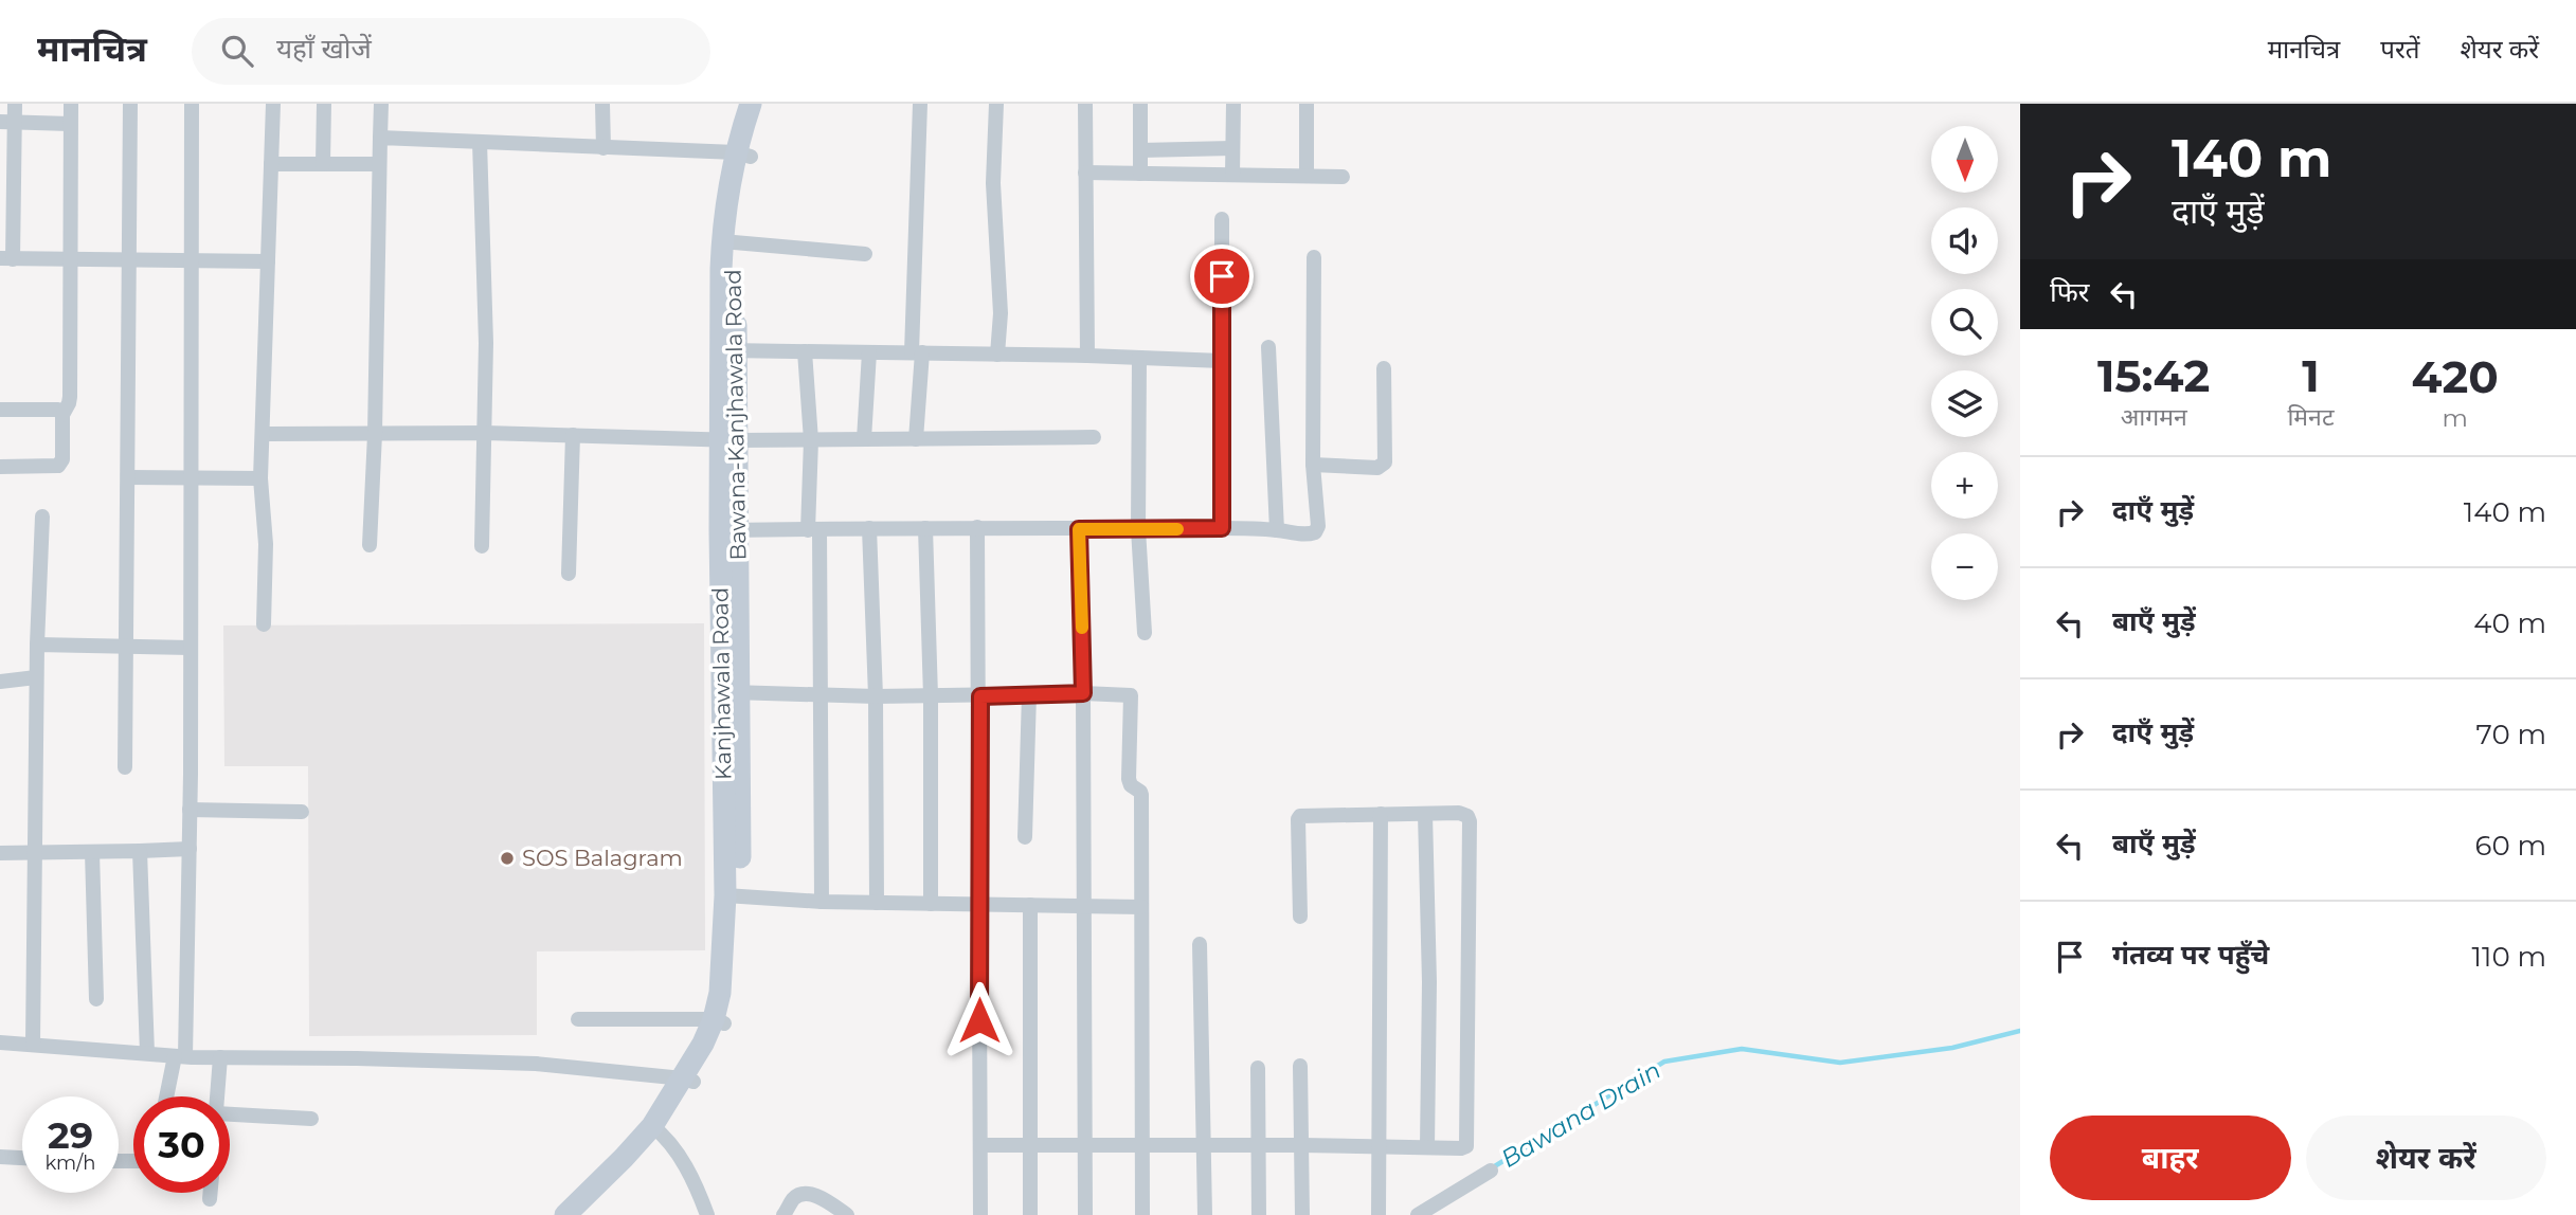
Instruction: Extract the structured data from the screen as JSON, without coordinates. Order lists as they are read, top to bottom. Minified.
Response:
{"streets":{"main road":["Bawana-Kanjhawala Road"]},"water":["Bawana Drain"],"places":["SOS Balagram"],"north":"bottom","page":{"header":"मानचित्र","search":"यहाँ खोजें","nav":["मानचित्र","परतें","शेयर करें"],"turn":["140 m","दाएँ मुड़ें"],"map_buttons":["+","−"],"then":"फिर","eta":["15:42","आगमन","1","मिनट","420","m"],"list":[{"name":"दाएँ मुड़ें","value":"140 m"},{"name":"बाएँ मुड़ें","value":"40 m"},{"name":"दाएँ मुड़ें","value":"70 m"},{"name":"बाएँ मुड़ें","value":"60 m"},{"name":"गंतव्य पर पहुँचे","value":"110 m"}],"speed":"29 km/h","limit":"30","buttons":["बाहर","शेयर करें"]}}
